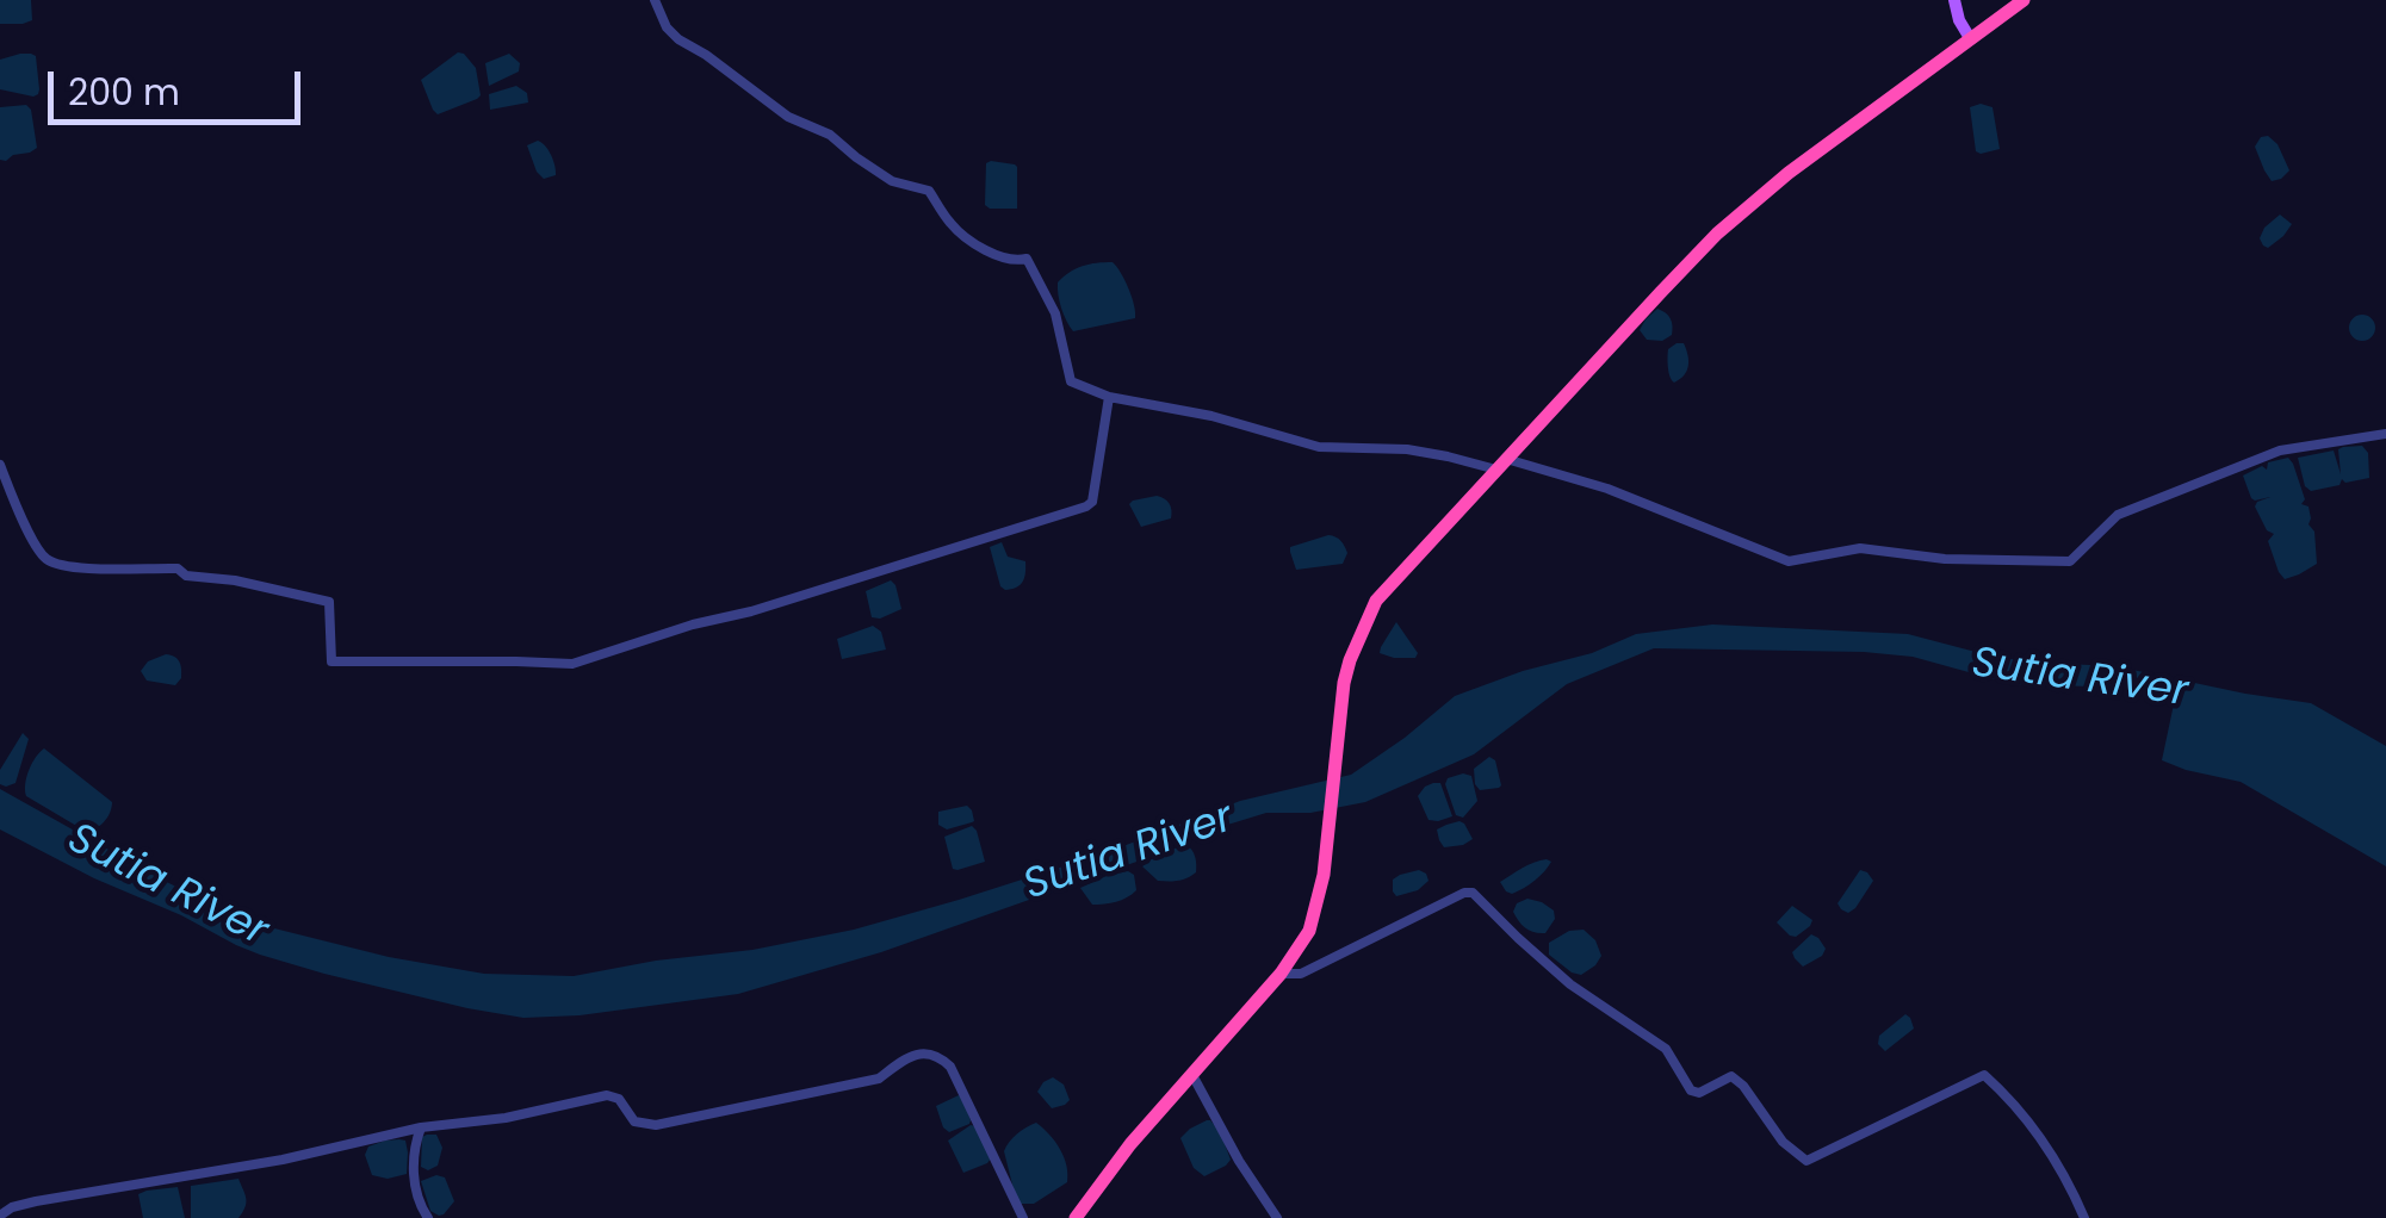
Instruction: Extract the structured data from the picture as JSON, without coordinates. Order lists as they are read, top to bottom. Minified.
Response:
{"water":["Sutia River"],"scale_bar":"200 m"}
